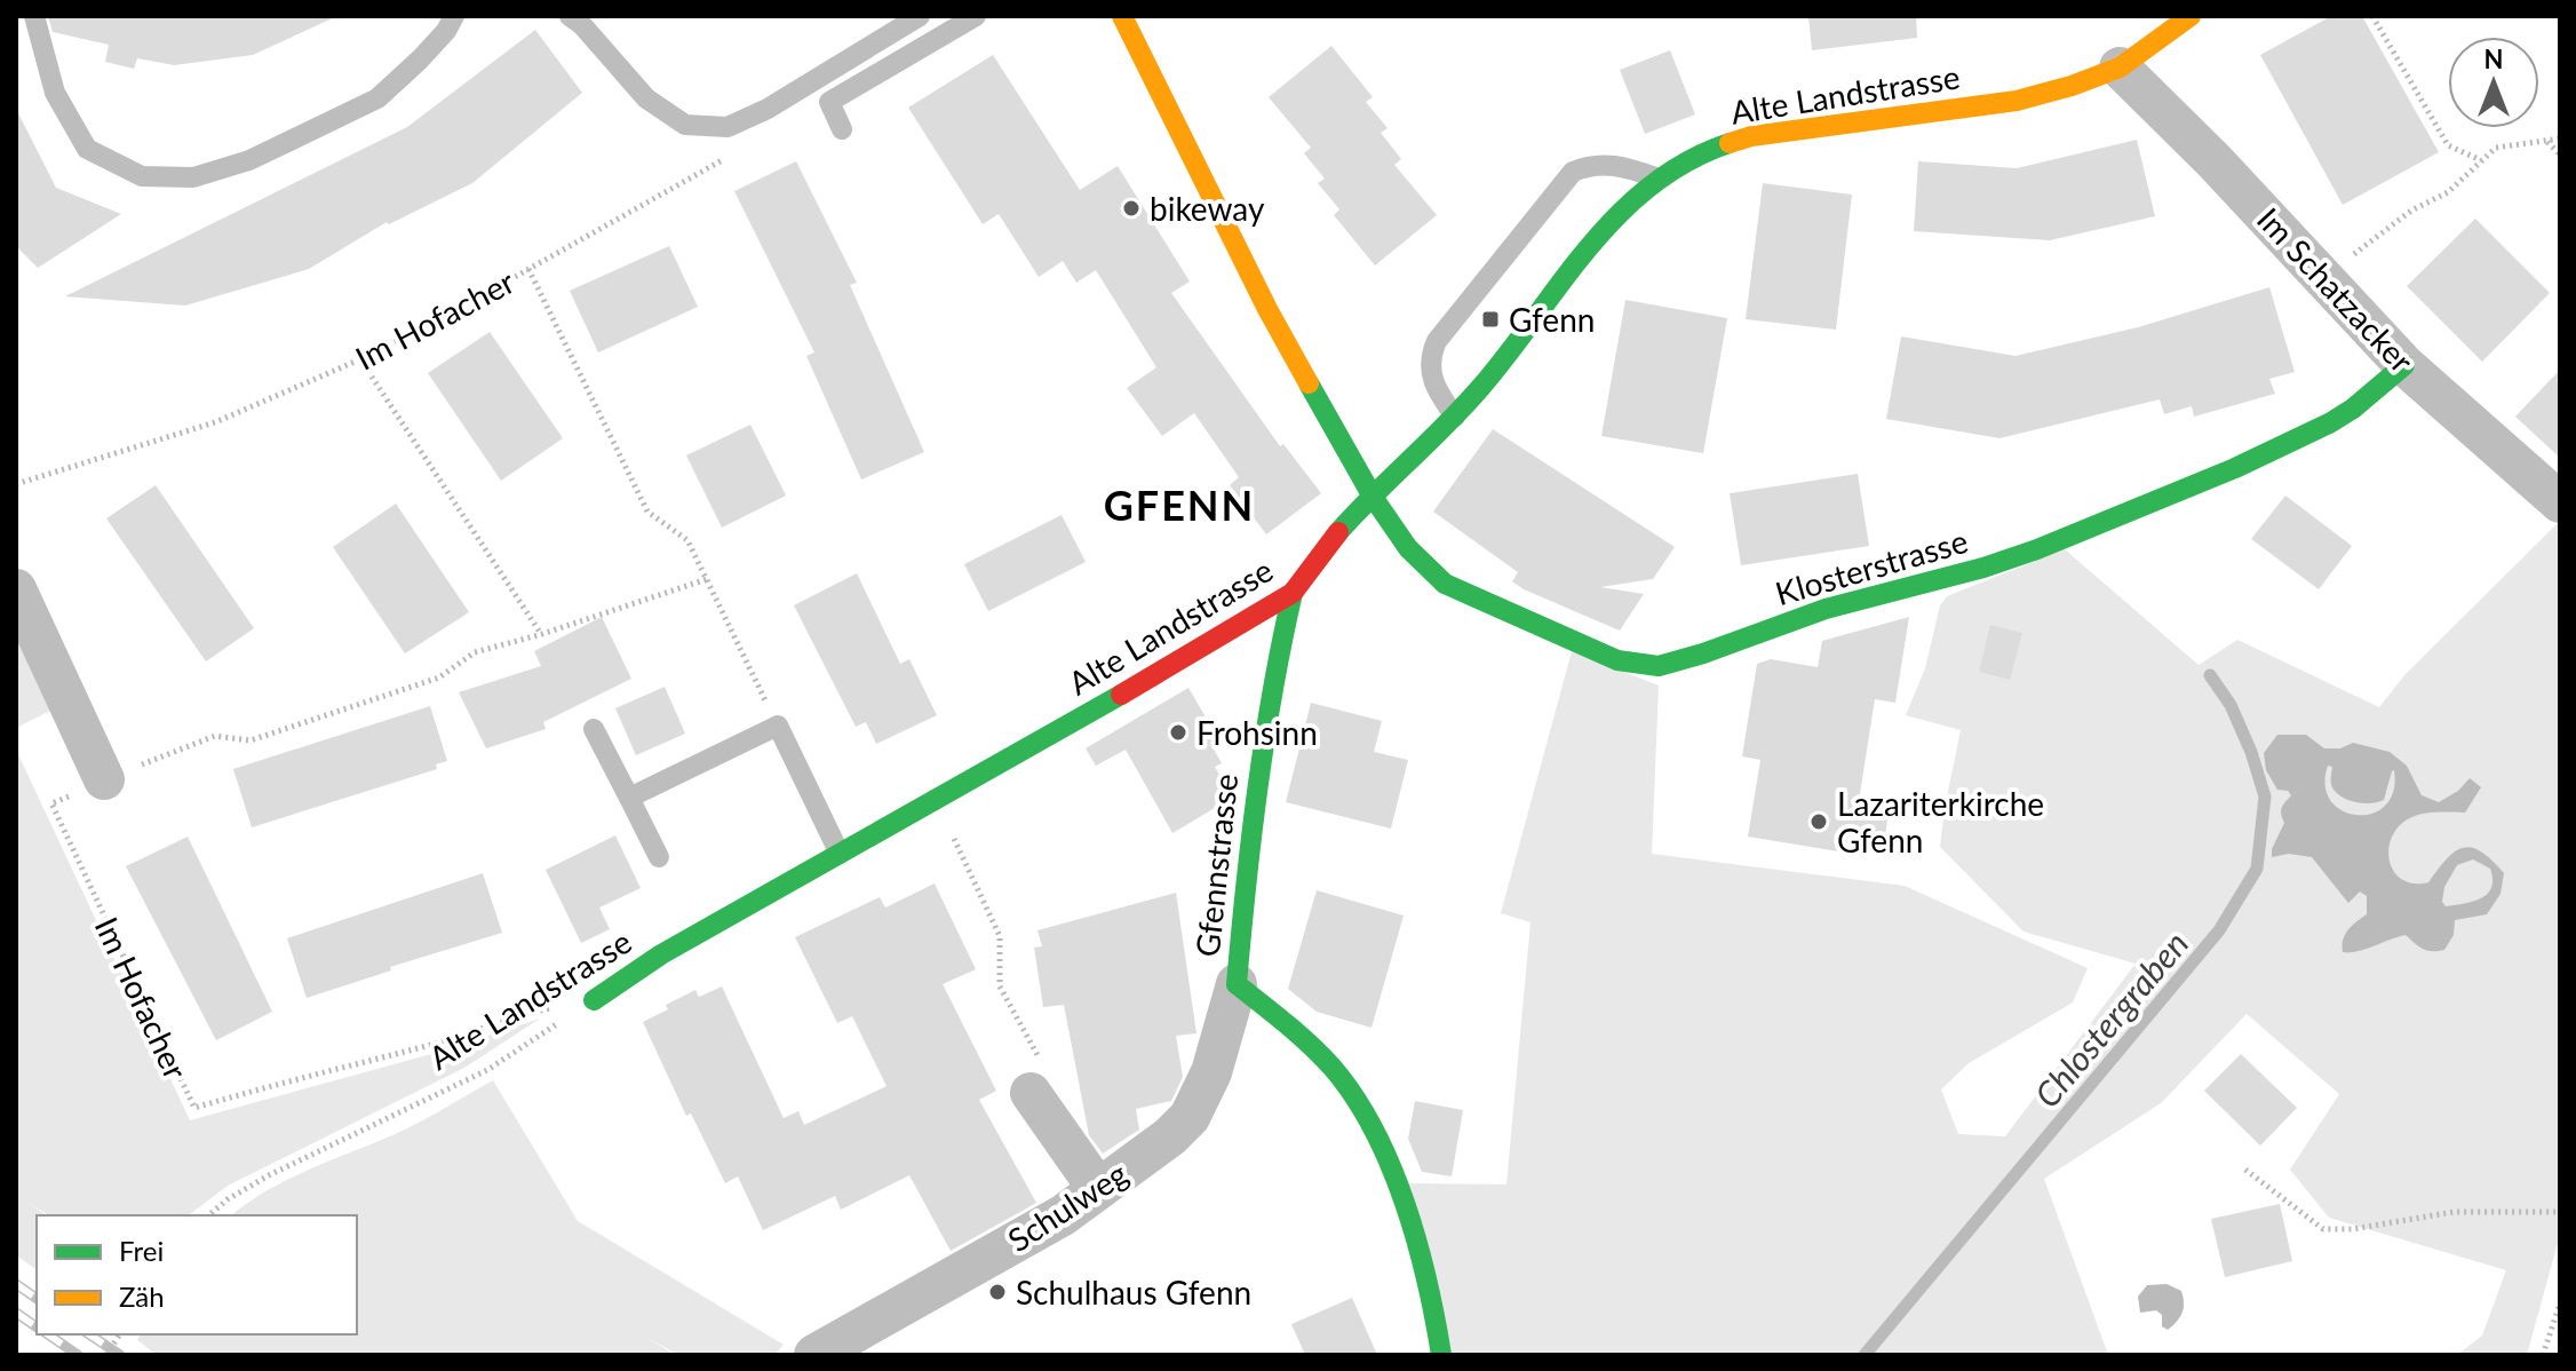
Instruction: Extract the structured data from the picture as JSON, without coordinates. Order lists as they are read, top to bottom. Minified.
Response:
{"streets":{"street":["Alte Landstrasse","Im Schatzacker","Klosterstrasse","Gfennstrasse","Schulweg"],"path":["Im Hofacher"]},"crossings":[["Alte Landstrasse","Im Schatzacker"],["Alte Landstrasse","Im Hofacher"],["Alte Landstrasse","Klosterstrasse"],["Alte Landstrasse","Gfennstrasse"],["Im Schatzacker","Klosterstrasse"],["Gfennstrasse","Schulweg"]],"districts":["GFENN"],"water":["Chlostergraben"],"places":{"other":["bikeway","Frohsinn","Lazariterkirche Gfenn","Schulhaus Gfenn"],"transit":["Gfenn"]},"legend":["Frei","Zäh"],"north":"top"}
